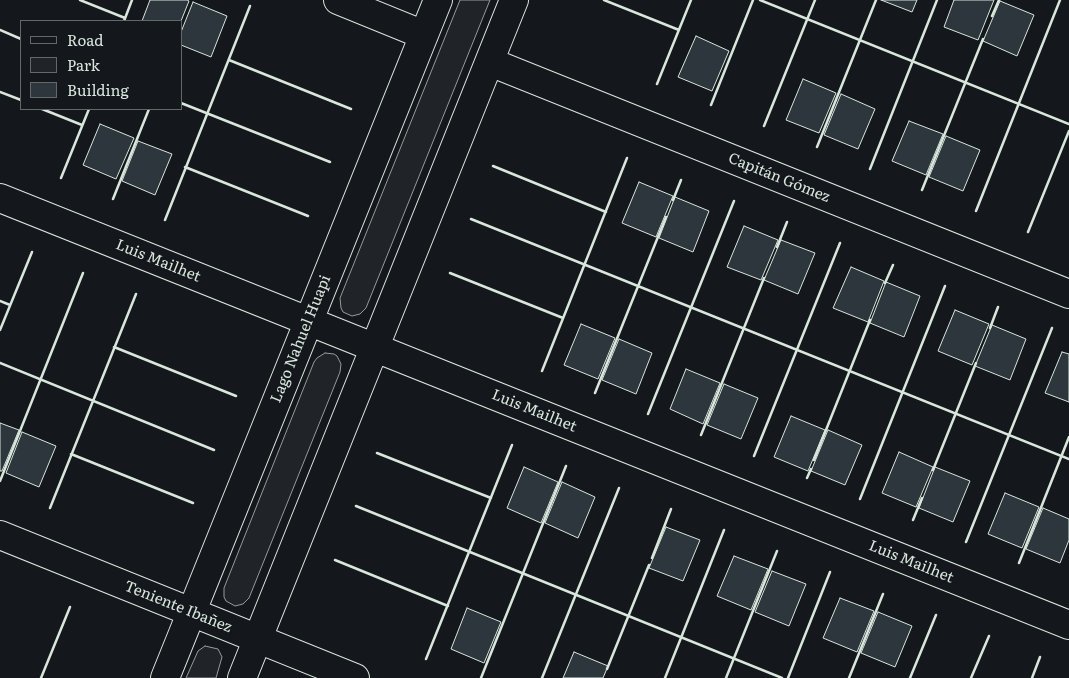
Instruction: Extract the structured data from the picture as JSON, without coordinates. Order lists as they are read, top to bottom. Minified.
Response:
{"streets":{"street":["Capitán Gómez","Luis Mailhet","Lago Nahuel Huapi","Teniente Ibañez"]},"crossings":[["Luis Mailhet","Lago Nahuel Huapi"],["Lago Nahuel Huapi","Teniente Ibañez"]],"legend":["Road","Park","Building"]}
